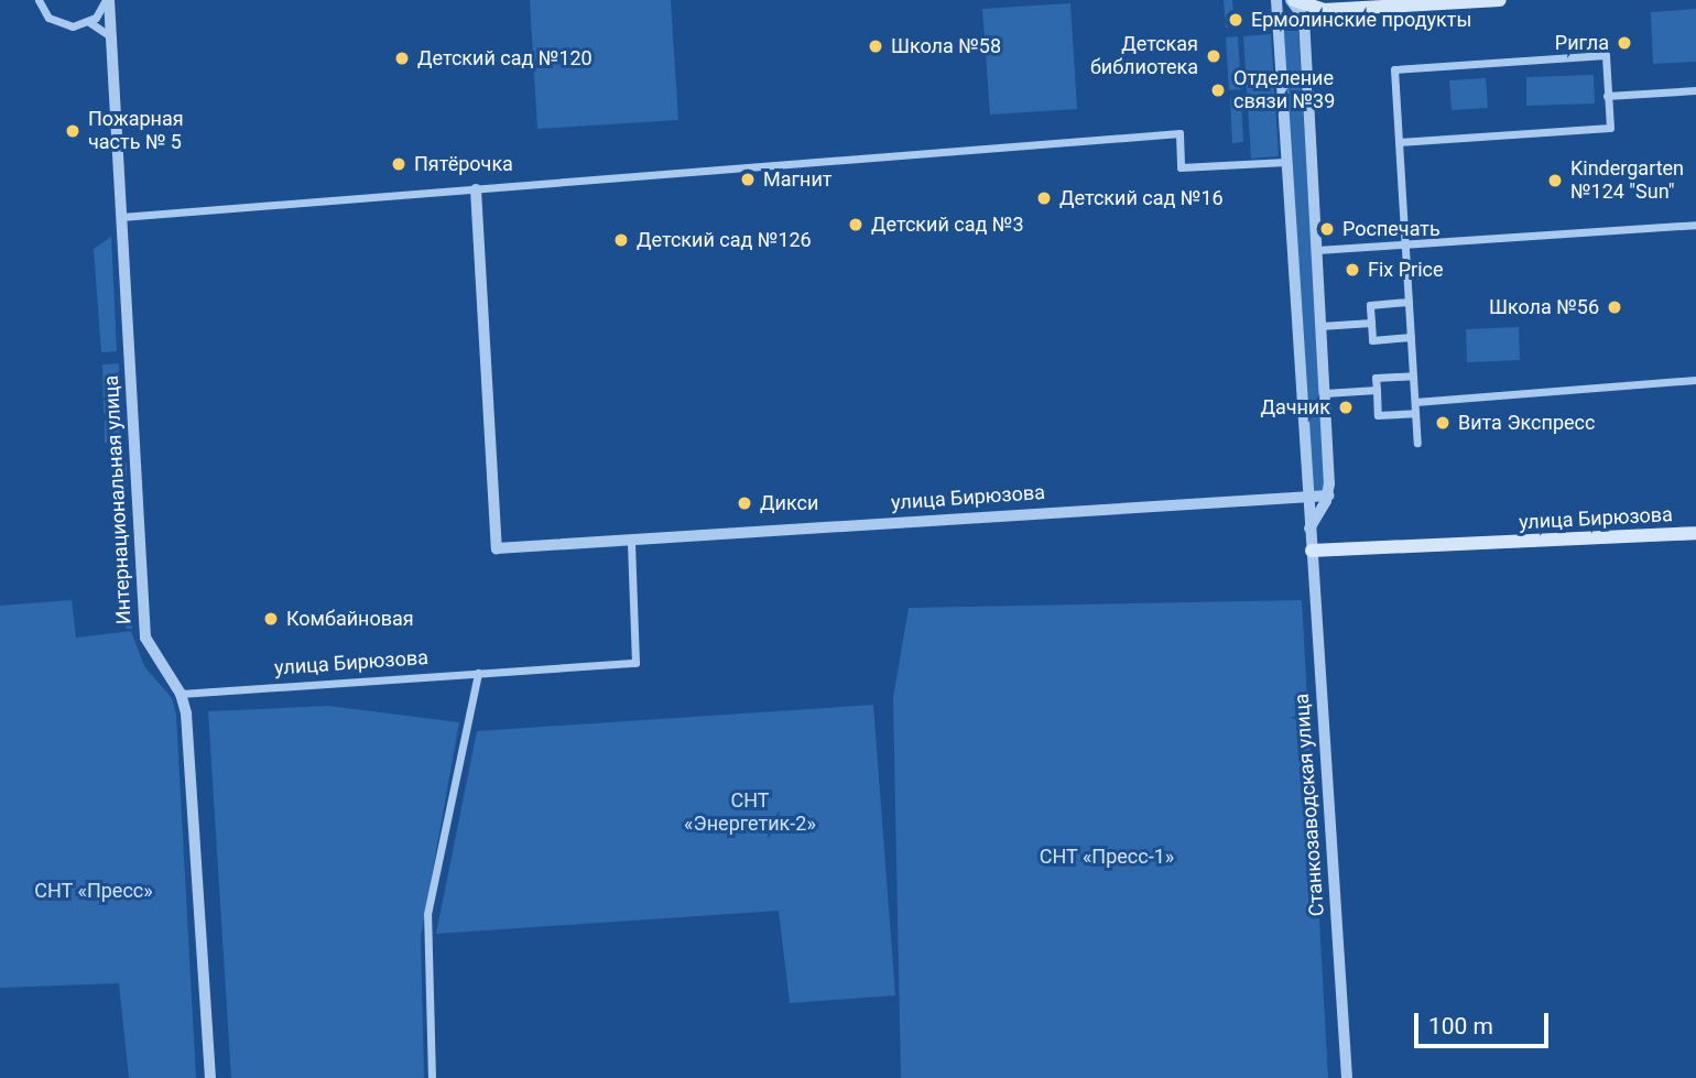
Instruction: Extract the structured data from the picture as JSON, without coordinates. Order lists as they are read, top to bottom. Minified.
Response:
{"streets":{"main road":["улица Бирюзова"],"street":["Интернациональная улица","Станкозаводская улица"]},"crossings":[["улица Бирюзова","Интернациональная улица"],["улица Бирюзова","Станкозаводская улица"]],"parks":["СНТ «Энергетик-2»","СНТ «Пресс-1»","СНТ «Пресс»"],"places":["Ермолинские продукты","Ригла","Школа №58","Детская библиотека","Детский сад №120","Отделение связи №39","Пожарная часть № 5","Пятёрочка","Магнит","Kindergarten №124 \"Sun\"","Детский сад №16","Детский сад №3","Роспечать","Детский сад №126","Fix Price","Школа №56","Дачник","Вита Экспресс","Дикси","Комбайновая"],"scale_bar":"100 m"}
